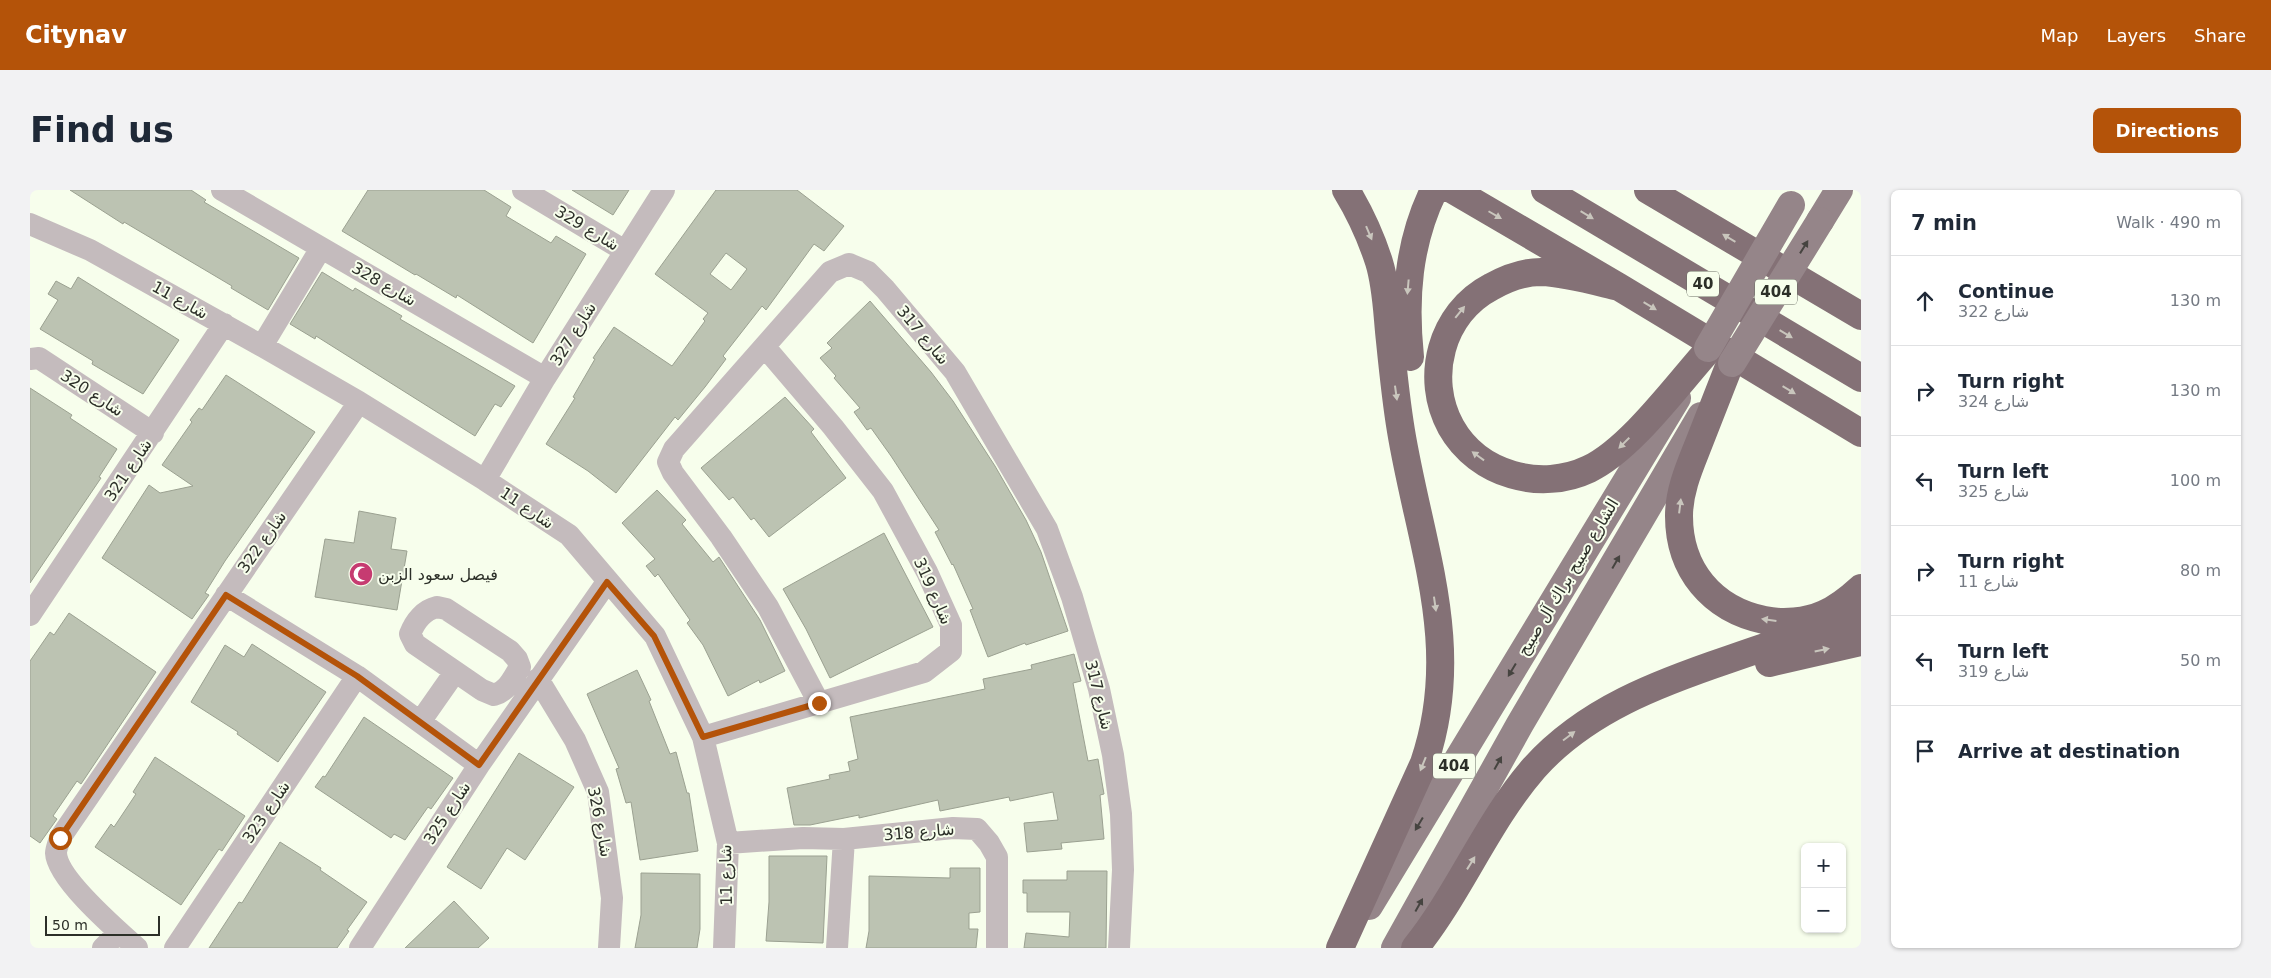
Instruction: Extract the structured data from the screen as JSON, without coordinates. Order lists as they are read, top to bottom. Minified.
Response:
{"streets":{"highway":["40"],"main road":["404","الشارع صبيح براك آل صبيح"],"street":["شارع 329","شارع 328","شارع 11","شارع 327","شارع 317","شارع 320","شارع 321","شارع 322","شارع 319","شارع 323","شارع 325","شارع 326","شارع 318"]},"crossings":[["شارع 329","شارع 327"],["شارع 328","شارع 327"],["شارع 11","شارع 327"],["شارع 11","شارع 321"],["شارع 11","شارع 322"],["شارع 11","شارع 319"],["شارع 11","شارع 325"],["شارع 317","شارع 319"],["شارع 320","شارع 321"],["شارع 325","شارع 326"]],"places":{"mosque":["فيصل سعود الزبن"]},"scale_bar":"50 m","page":{"header":"Citynav","nav":["Map","Layers","Share"],"buttons":"Directions","title":"Find us","heading":["7 min","Walk · 490 m"],"list":[["Continue","شارع 322","130 m"],["Turn right","شارع 324","130 m"],["Turn left","شارع 325","100 m"],["Turn right","شارع 11","80 m"],["Turn left","شارع 319","50 m"],"Arrive at destination"],"map_buttons":["+","−"],"scale":"50 m"}}
